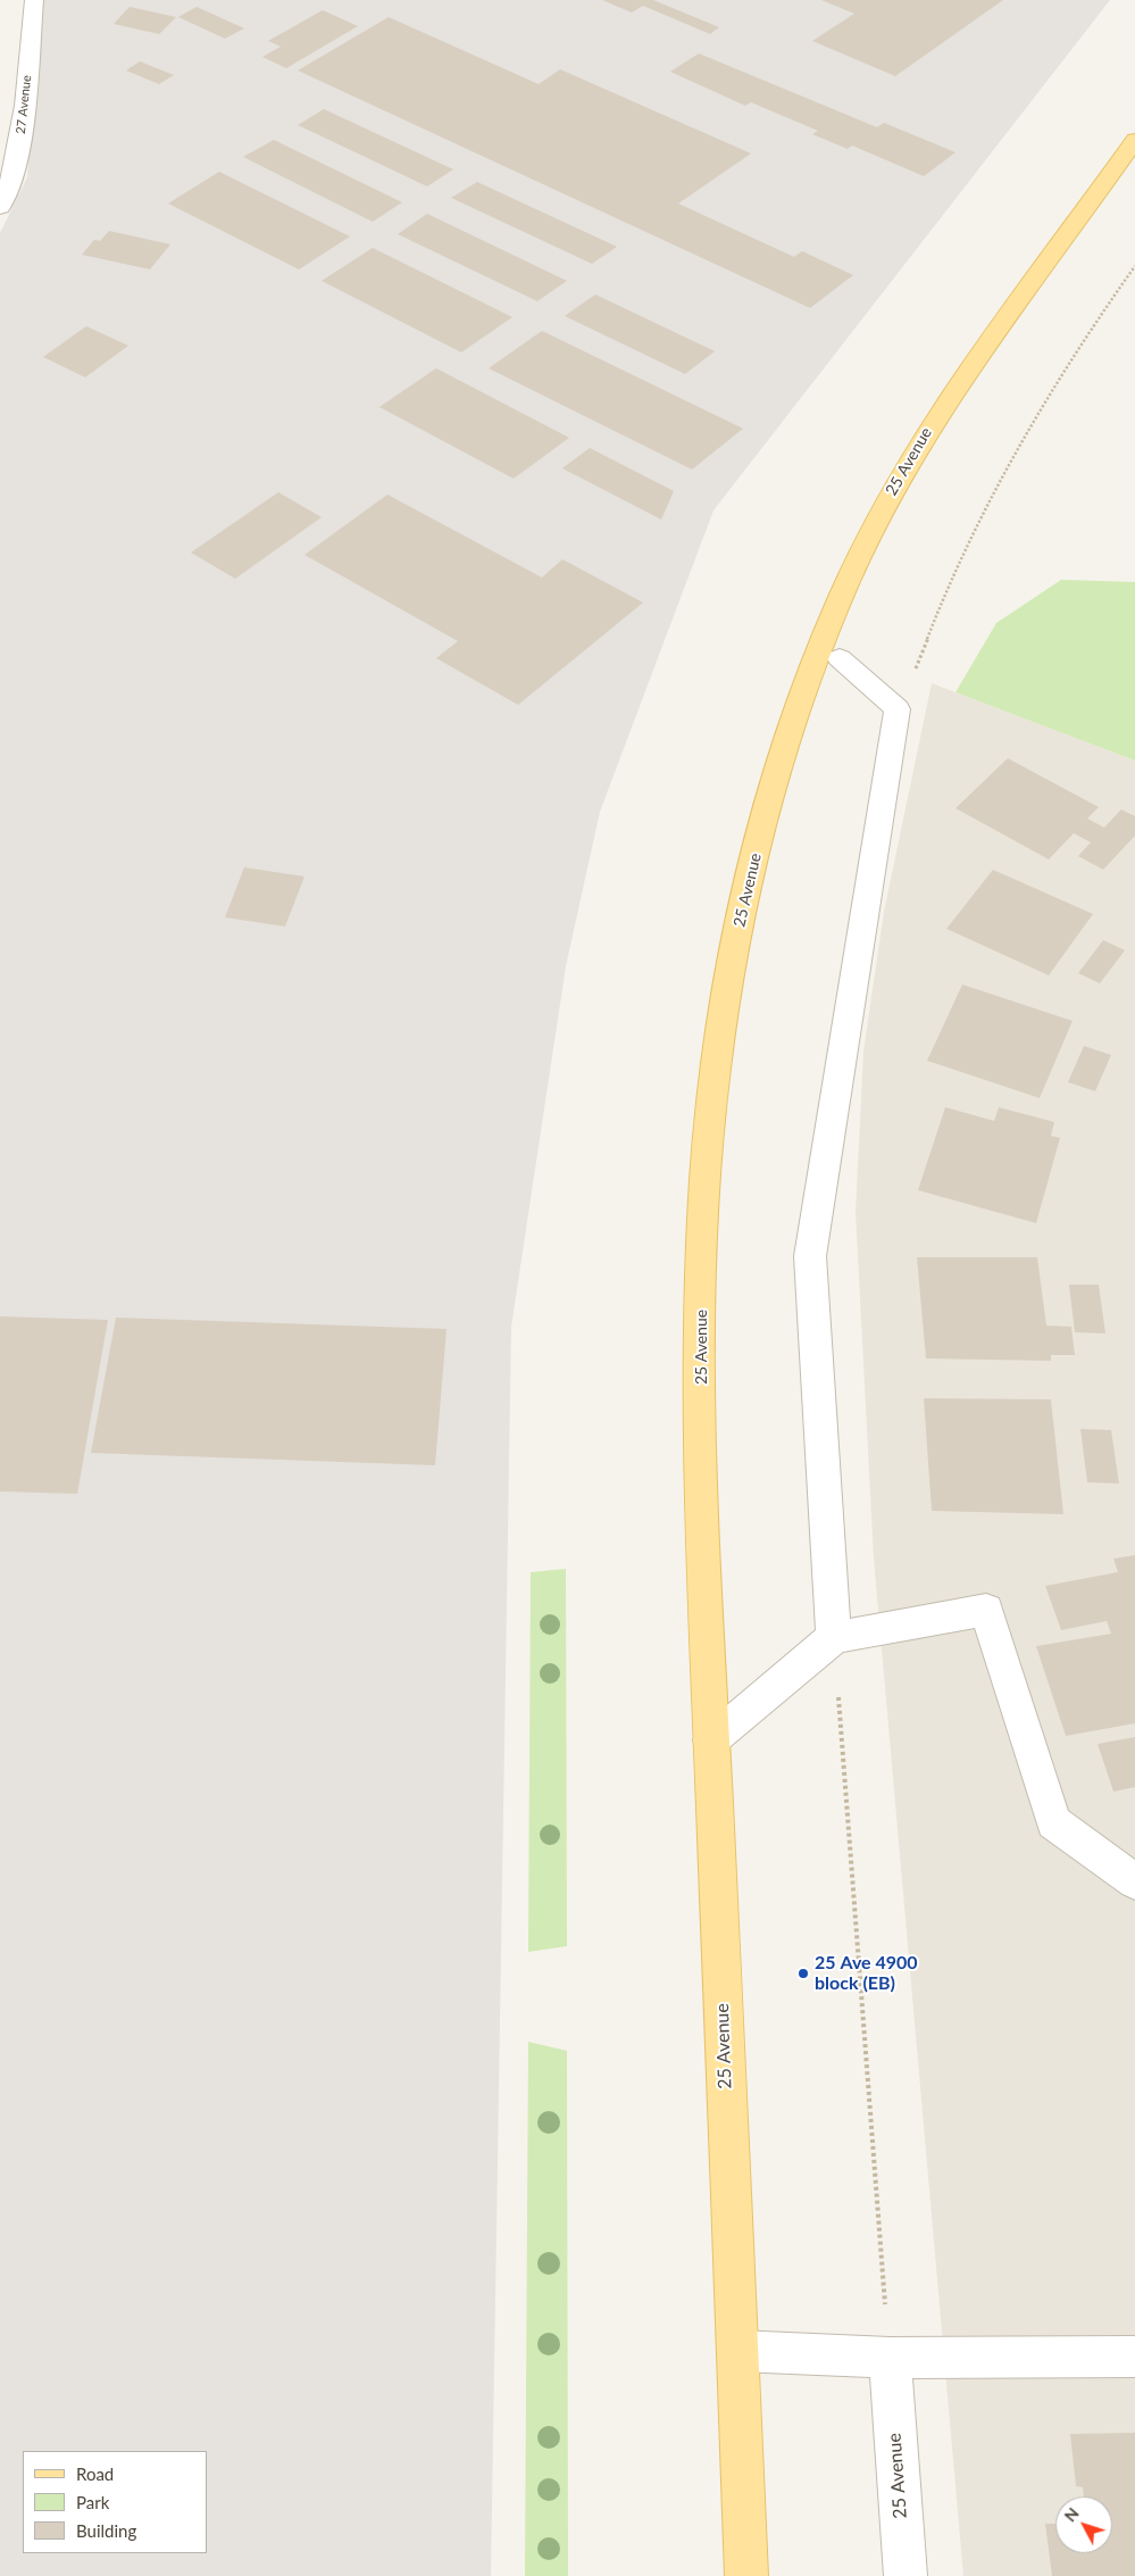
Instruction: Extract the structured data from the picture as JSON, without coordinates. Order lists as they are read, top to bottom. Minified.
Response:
{"streets":{"main road":["25 Avenue"],"street":["27 Avenue"]},"places":["25 Ave 4900 block (EB)"],"legend":["Road","Park","Building"],"north":"top left"}
